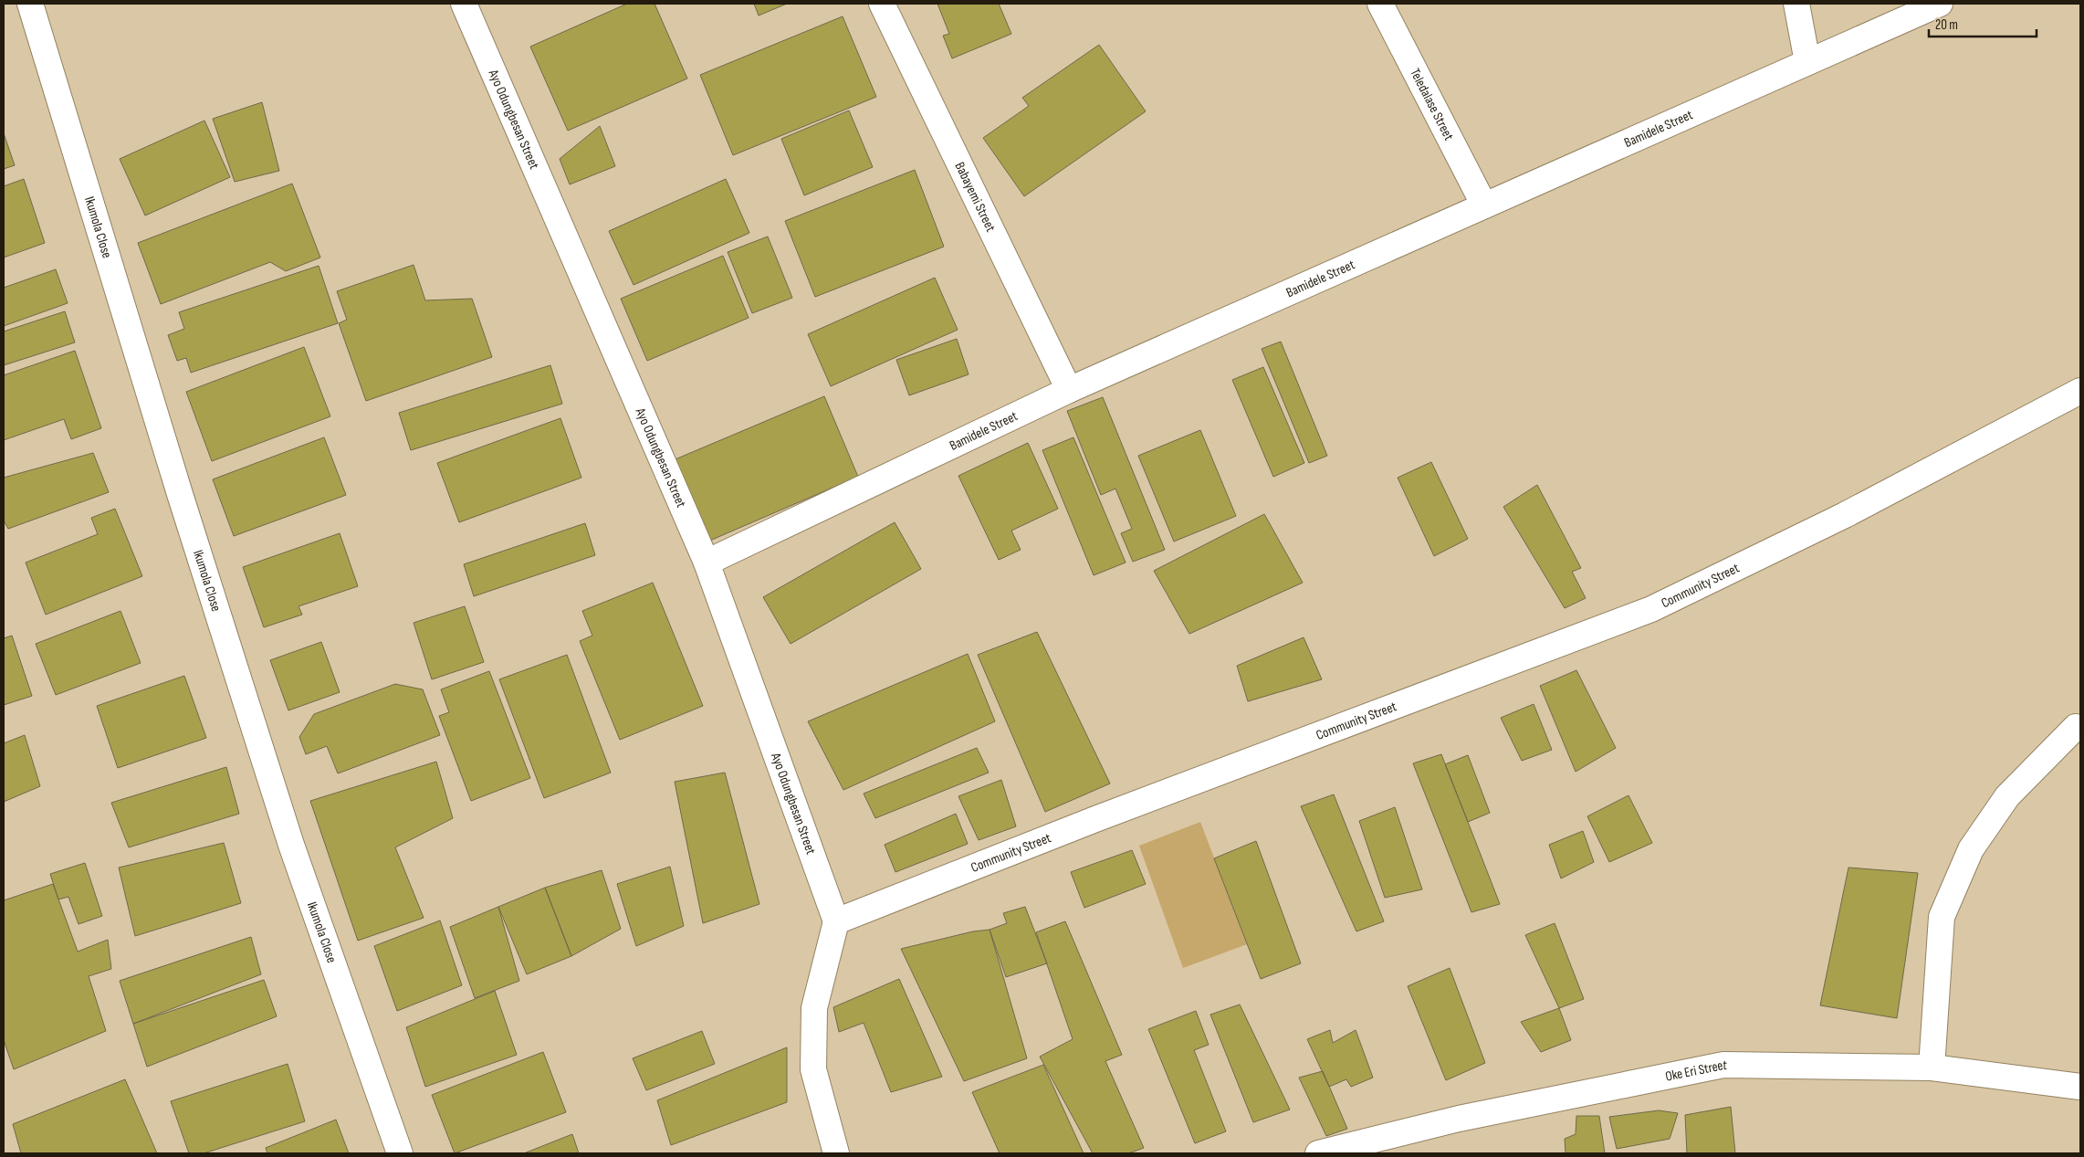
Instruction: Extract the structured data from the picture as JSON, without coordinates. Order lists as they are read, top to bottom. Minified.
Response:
{"streets":{"street":["Teledalase Street","Ayo Odungbesan Street","Bamidele Street","Babayemi Street","Ikumola Close","Community Street","Oke Eri Street"]},"crossings":[["Teledalase Street","Bamidele Street"],["Ayo Odungbesan Street","Bamidele Street"],["Ayo Odungbesan Street","Community Street"],["Bamidele Street","Babayemi Street"]],"scale_bar":"20 m"}
